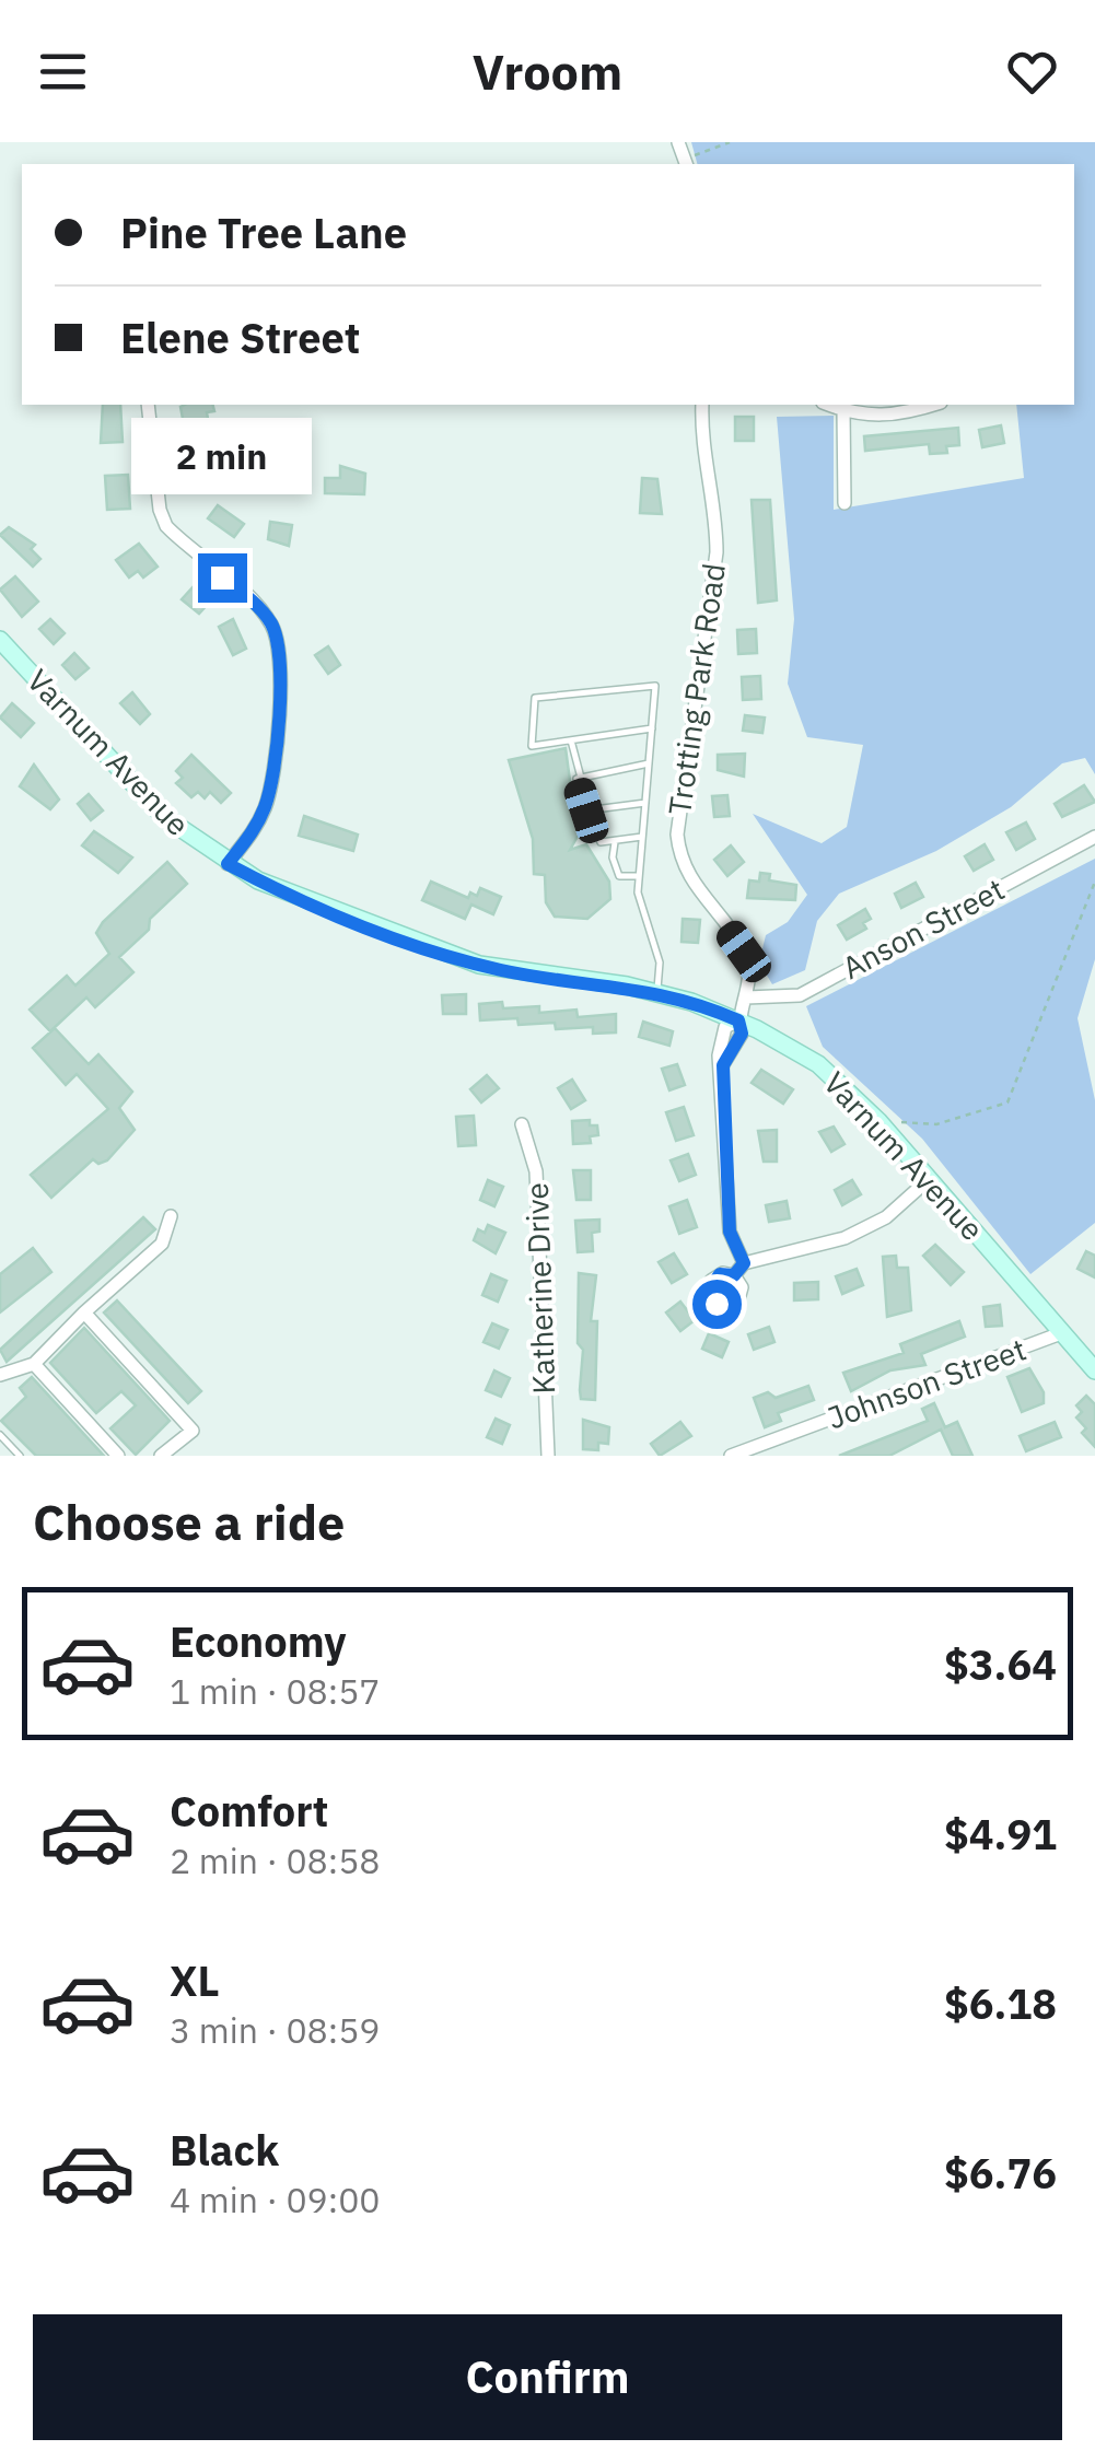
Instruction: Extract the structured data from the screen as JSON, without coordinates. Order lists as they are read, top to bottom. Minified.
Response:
{"streets":{"main road":["Varnum Avenue"],"street":["Trotting Park Road","Anson Street","Katherine Drive","Johnson Street"]},"crossings":[["Trotting Park Road","Varnum Avenue"],["Trotting Park Road","Anson Street"],["Varnum Avenue","Johnson Street"]],"page":{"header":"Vroom","banner":["Pine Tree Lane","Elene Street"],"bubble":"2 min","heading":"Choose a ride","list":[{"name":"Economy","note":"1 min · 08:57","value":"$3.64"},{"name":"Comfort","note":"2 min · 08:58","value":"$4.91"},{"name":"XL","note":"3 min · 08:59","value":"$6.18"},{"name":"Black","note":"4 min · 09:00","value":"$6.76"}],"buttons":"Confirm"}}
